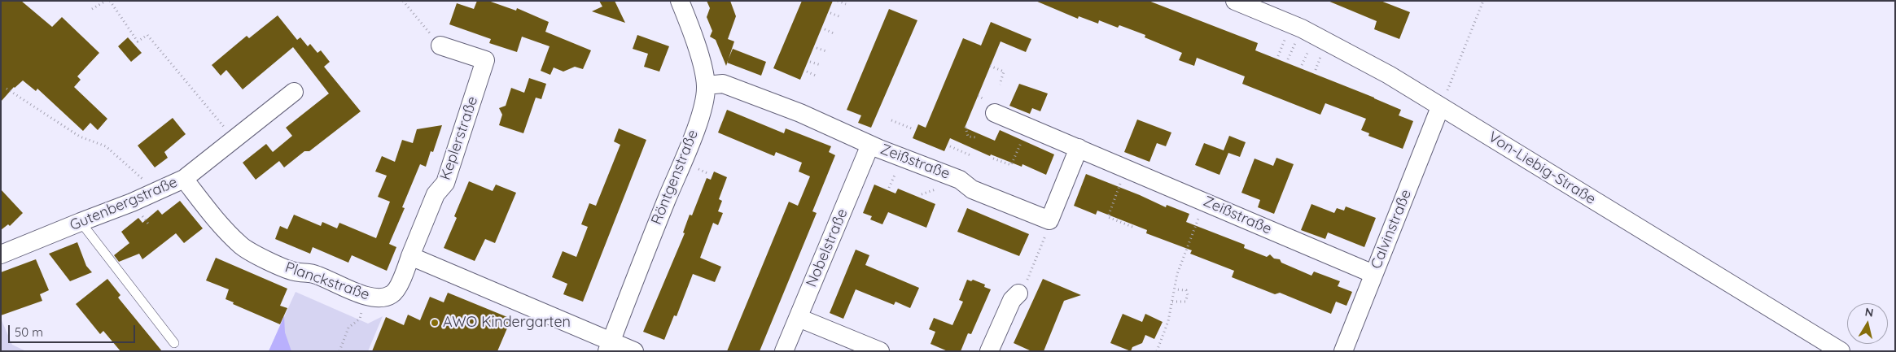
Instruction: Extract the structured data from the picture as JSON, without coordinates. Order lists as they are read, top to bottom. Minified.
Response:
{"streets":{"street":["Keplerstraße","Zeißstraße","Von-Liebig-Straße","Röntgenstraße","Gutenbergstraße","Calvinstraße","Nobelstraße","Planckstraße"]},"crossings":[["Keplerstraße","Planckstraße"],["Zeißstraße","Röntgenstraße"],["Zeißstraße","Calvinstraße"],["Zeißstraße","Nobelstraße"],["Von-Liebig-Straße","Calvinstraße"],["Gutenbergstraße","Planckstraße"]],"places":["AWO Kindergarten"],"scale_bar":"50 m","north":"top"}
